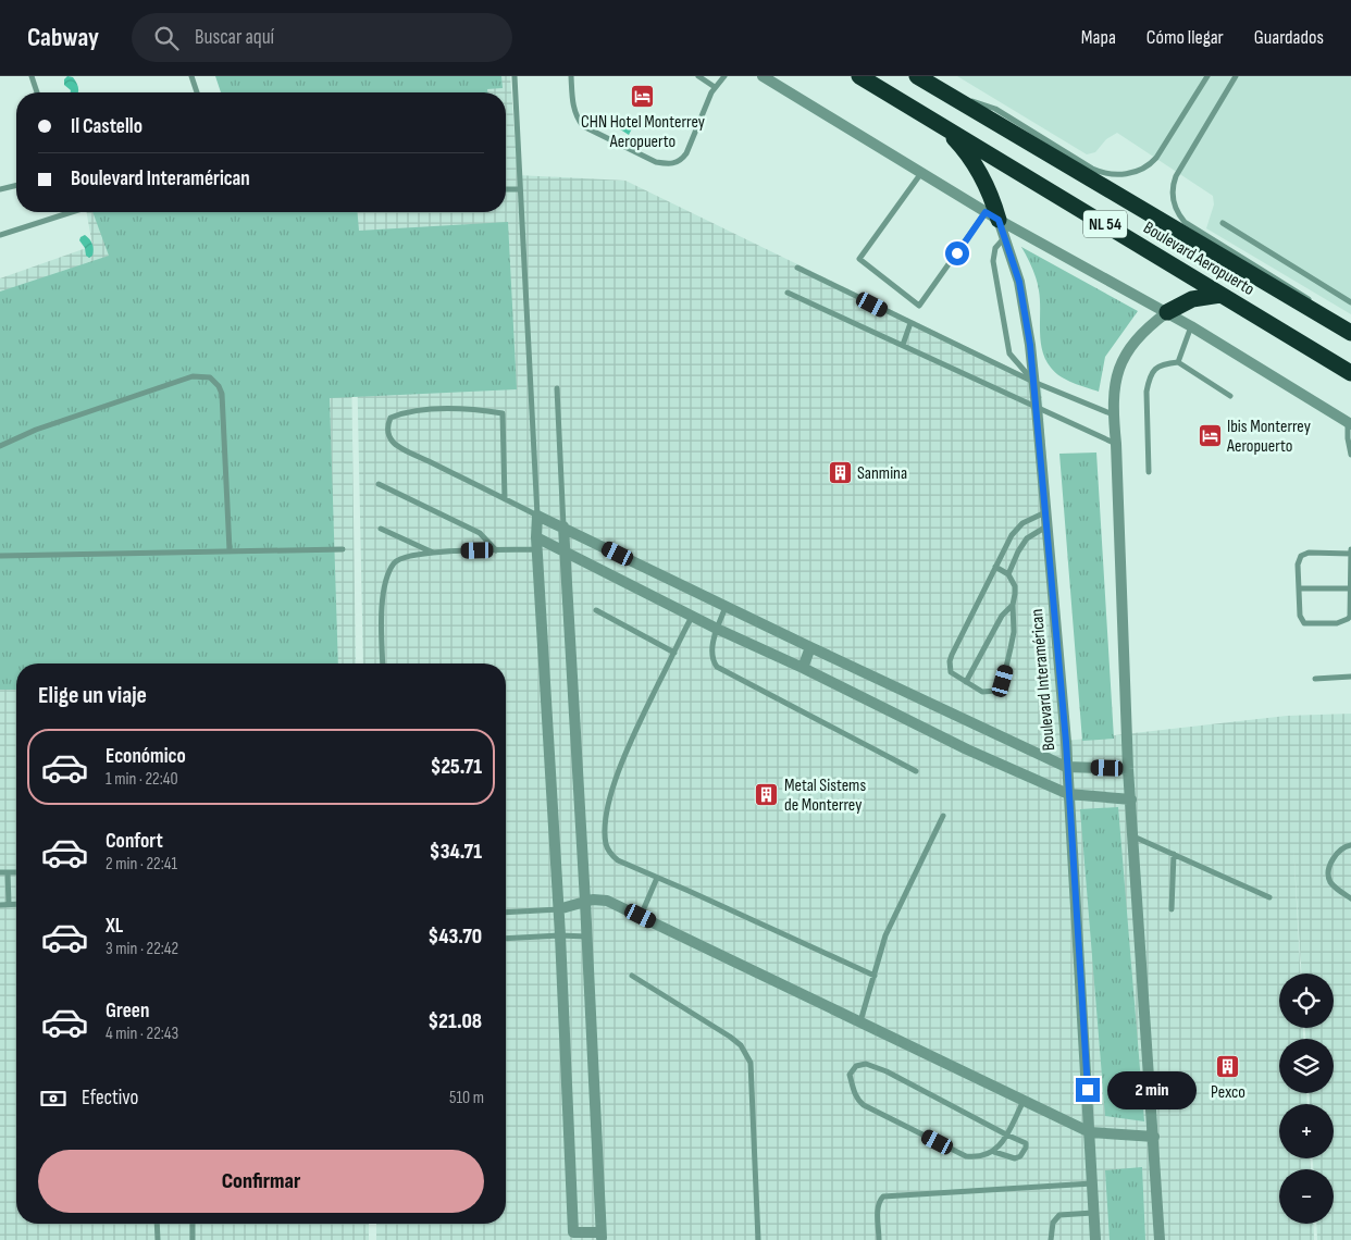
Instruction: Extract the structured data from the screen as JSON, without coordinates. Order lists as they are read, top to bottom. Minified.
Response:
{"streets":{"highway":["NL 54","Boulevard Aeropuerto"],"street":["Boulevard Interamérican"]},"places":{"hotel":["CHN Hotel Monterrey Aeropuerto","Ibis Monterrey Aeropuerto"],"building":["Sanmina","Metal Sistems de Monterrey","Pexco"]},"page":{"header":"Cabway","search":"Buscar aquí","nav":["Mapa","Cómo llegar","Guardados"],"banner":["Il Castello","Boulevard Interamérican"],"heading":"Elige un viaje","list":[{"name":"Económico","note":"1 min · 22:40","value":"$25.71"},{"name":"Confort","note":"2 min · 22:41","value":"$34.71"},{"name":"XL","note":"3 min · 22:42","value":"$43.70"},{"name":"Green","note":"4 min · 22:43","value":"$21.08"}],"map_buttons":["+","−"],"pay":["Efectivo","510 m"],"bubble":"2 min","buttons":"Confirmar"}}
